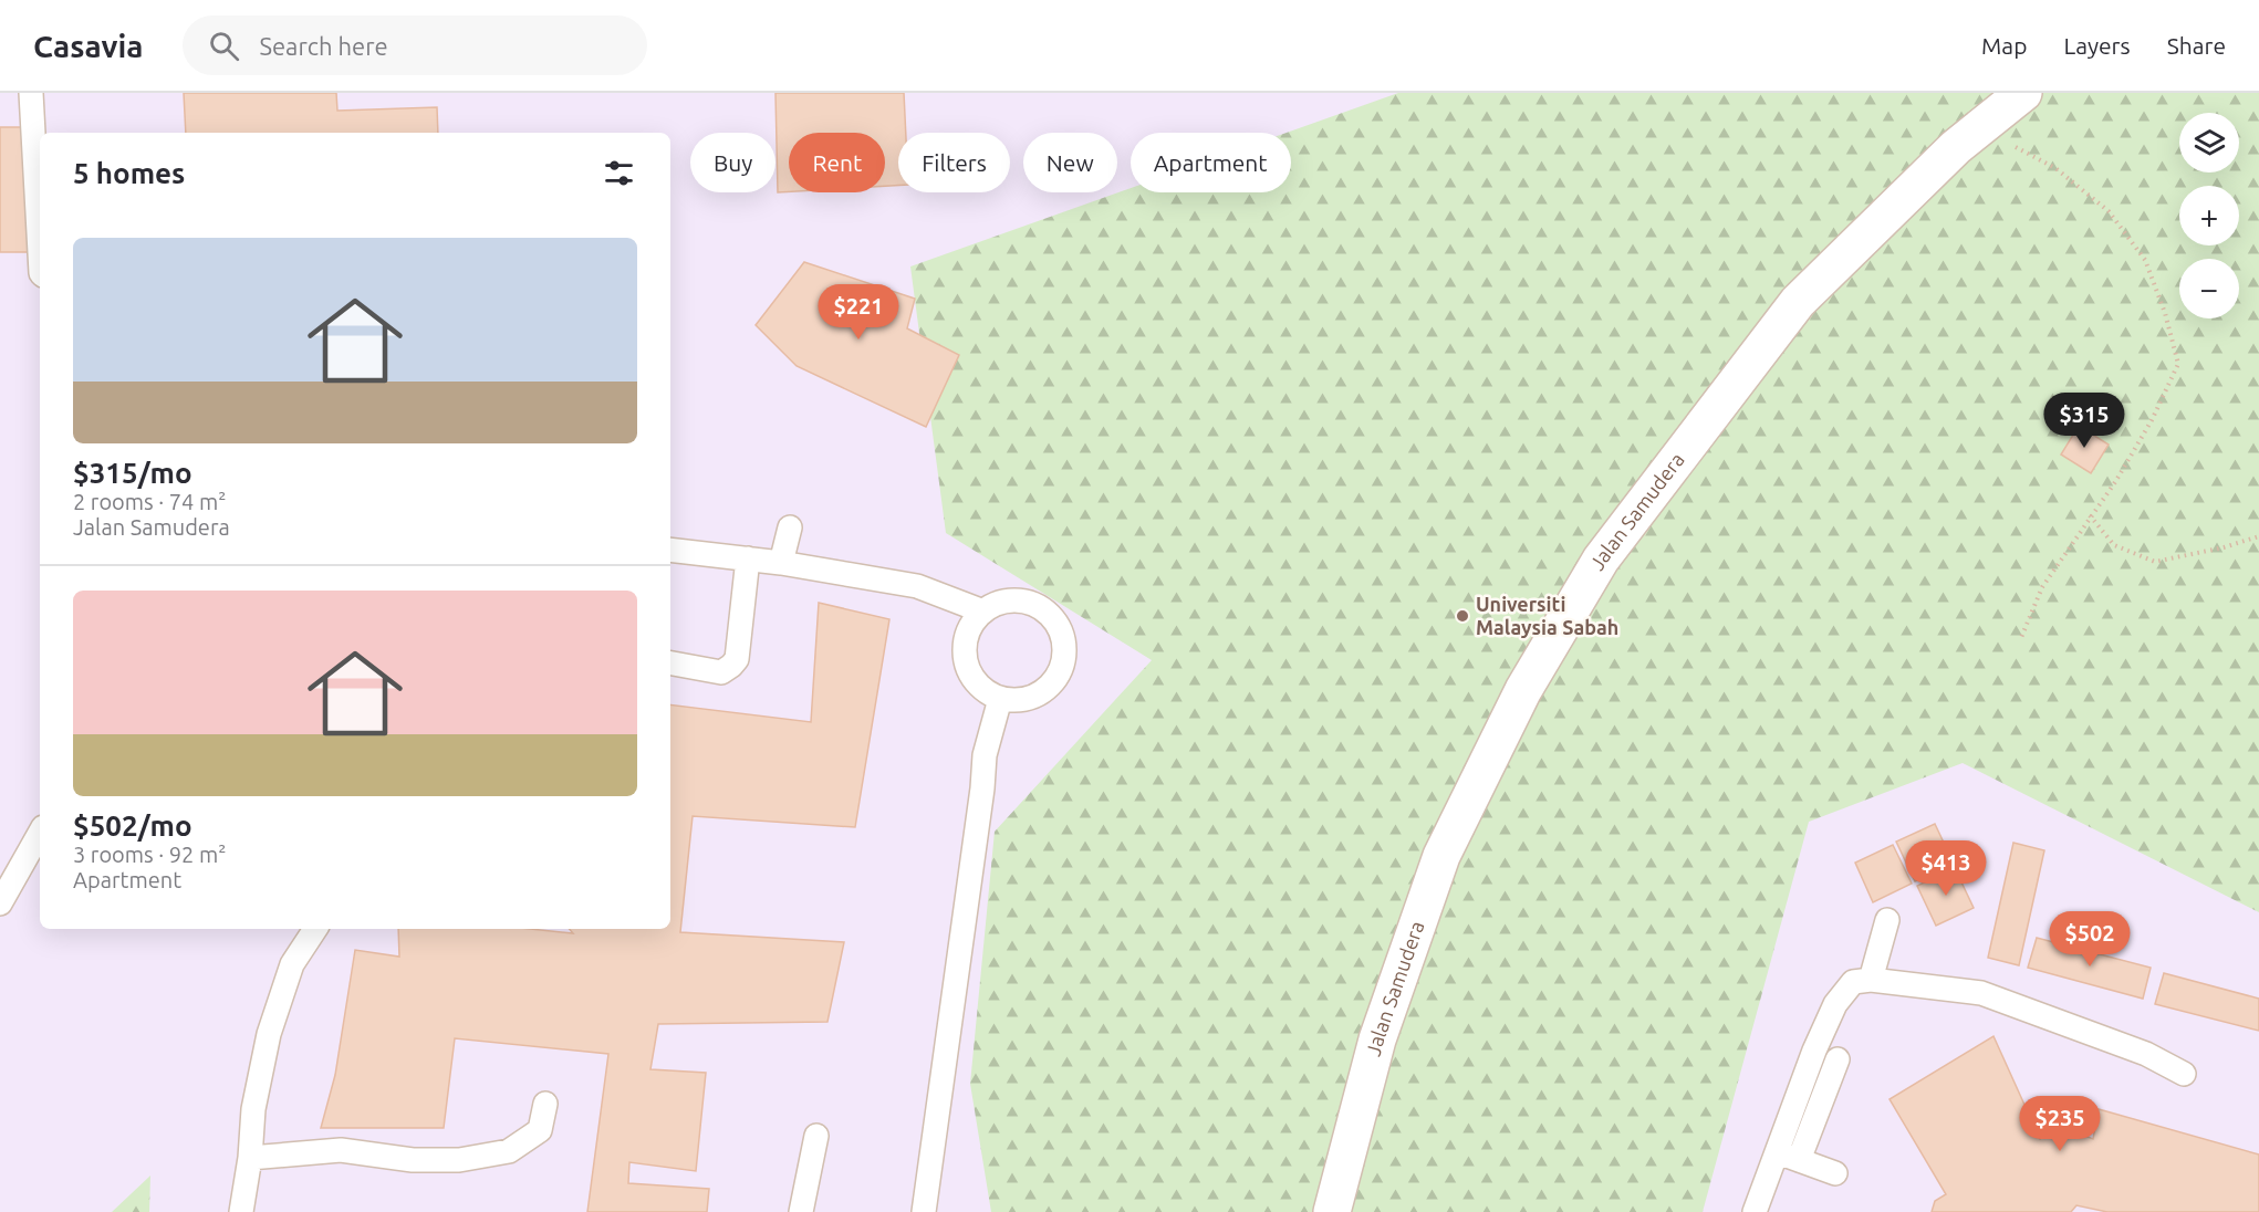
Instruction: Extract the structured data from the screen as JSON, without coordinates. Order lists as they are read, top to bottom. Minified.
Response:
{"streets":{"street":["Jalan Samudera"]},"places":["Universiti Malaysia Sabah"],"page":{"header":"Casavia","search":"Search here","nav":["Map","Layers","Share"],"map_buttons":["+","−"],"chip":["Buy","Rent","Filters","New","Apartment"],"heading":"5 homes","list":[{"name":"$315/mo","note":"2 rooms · 74 m² · Jalan Samudera"},{"name":"$502/mo","note":"3 rooms · 92 m² · Apartment"}],"price":["$221","$315","$413","$502","$235"]}}
